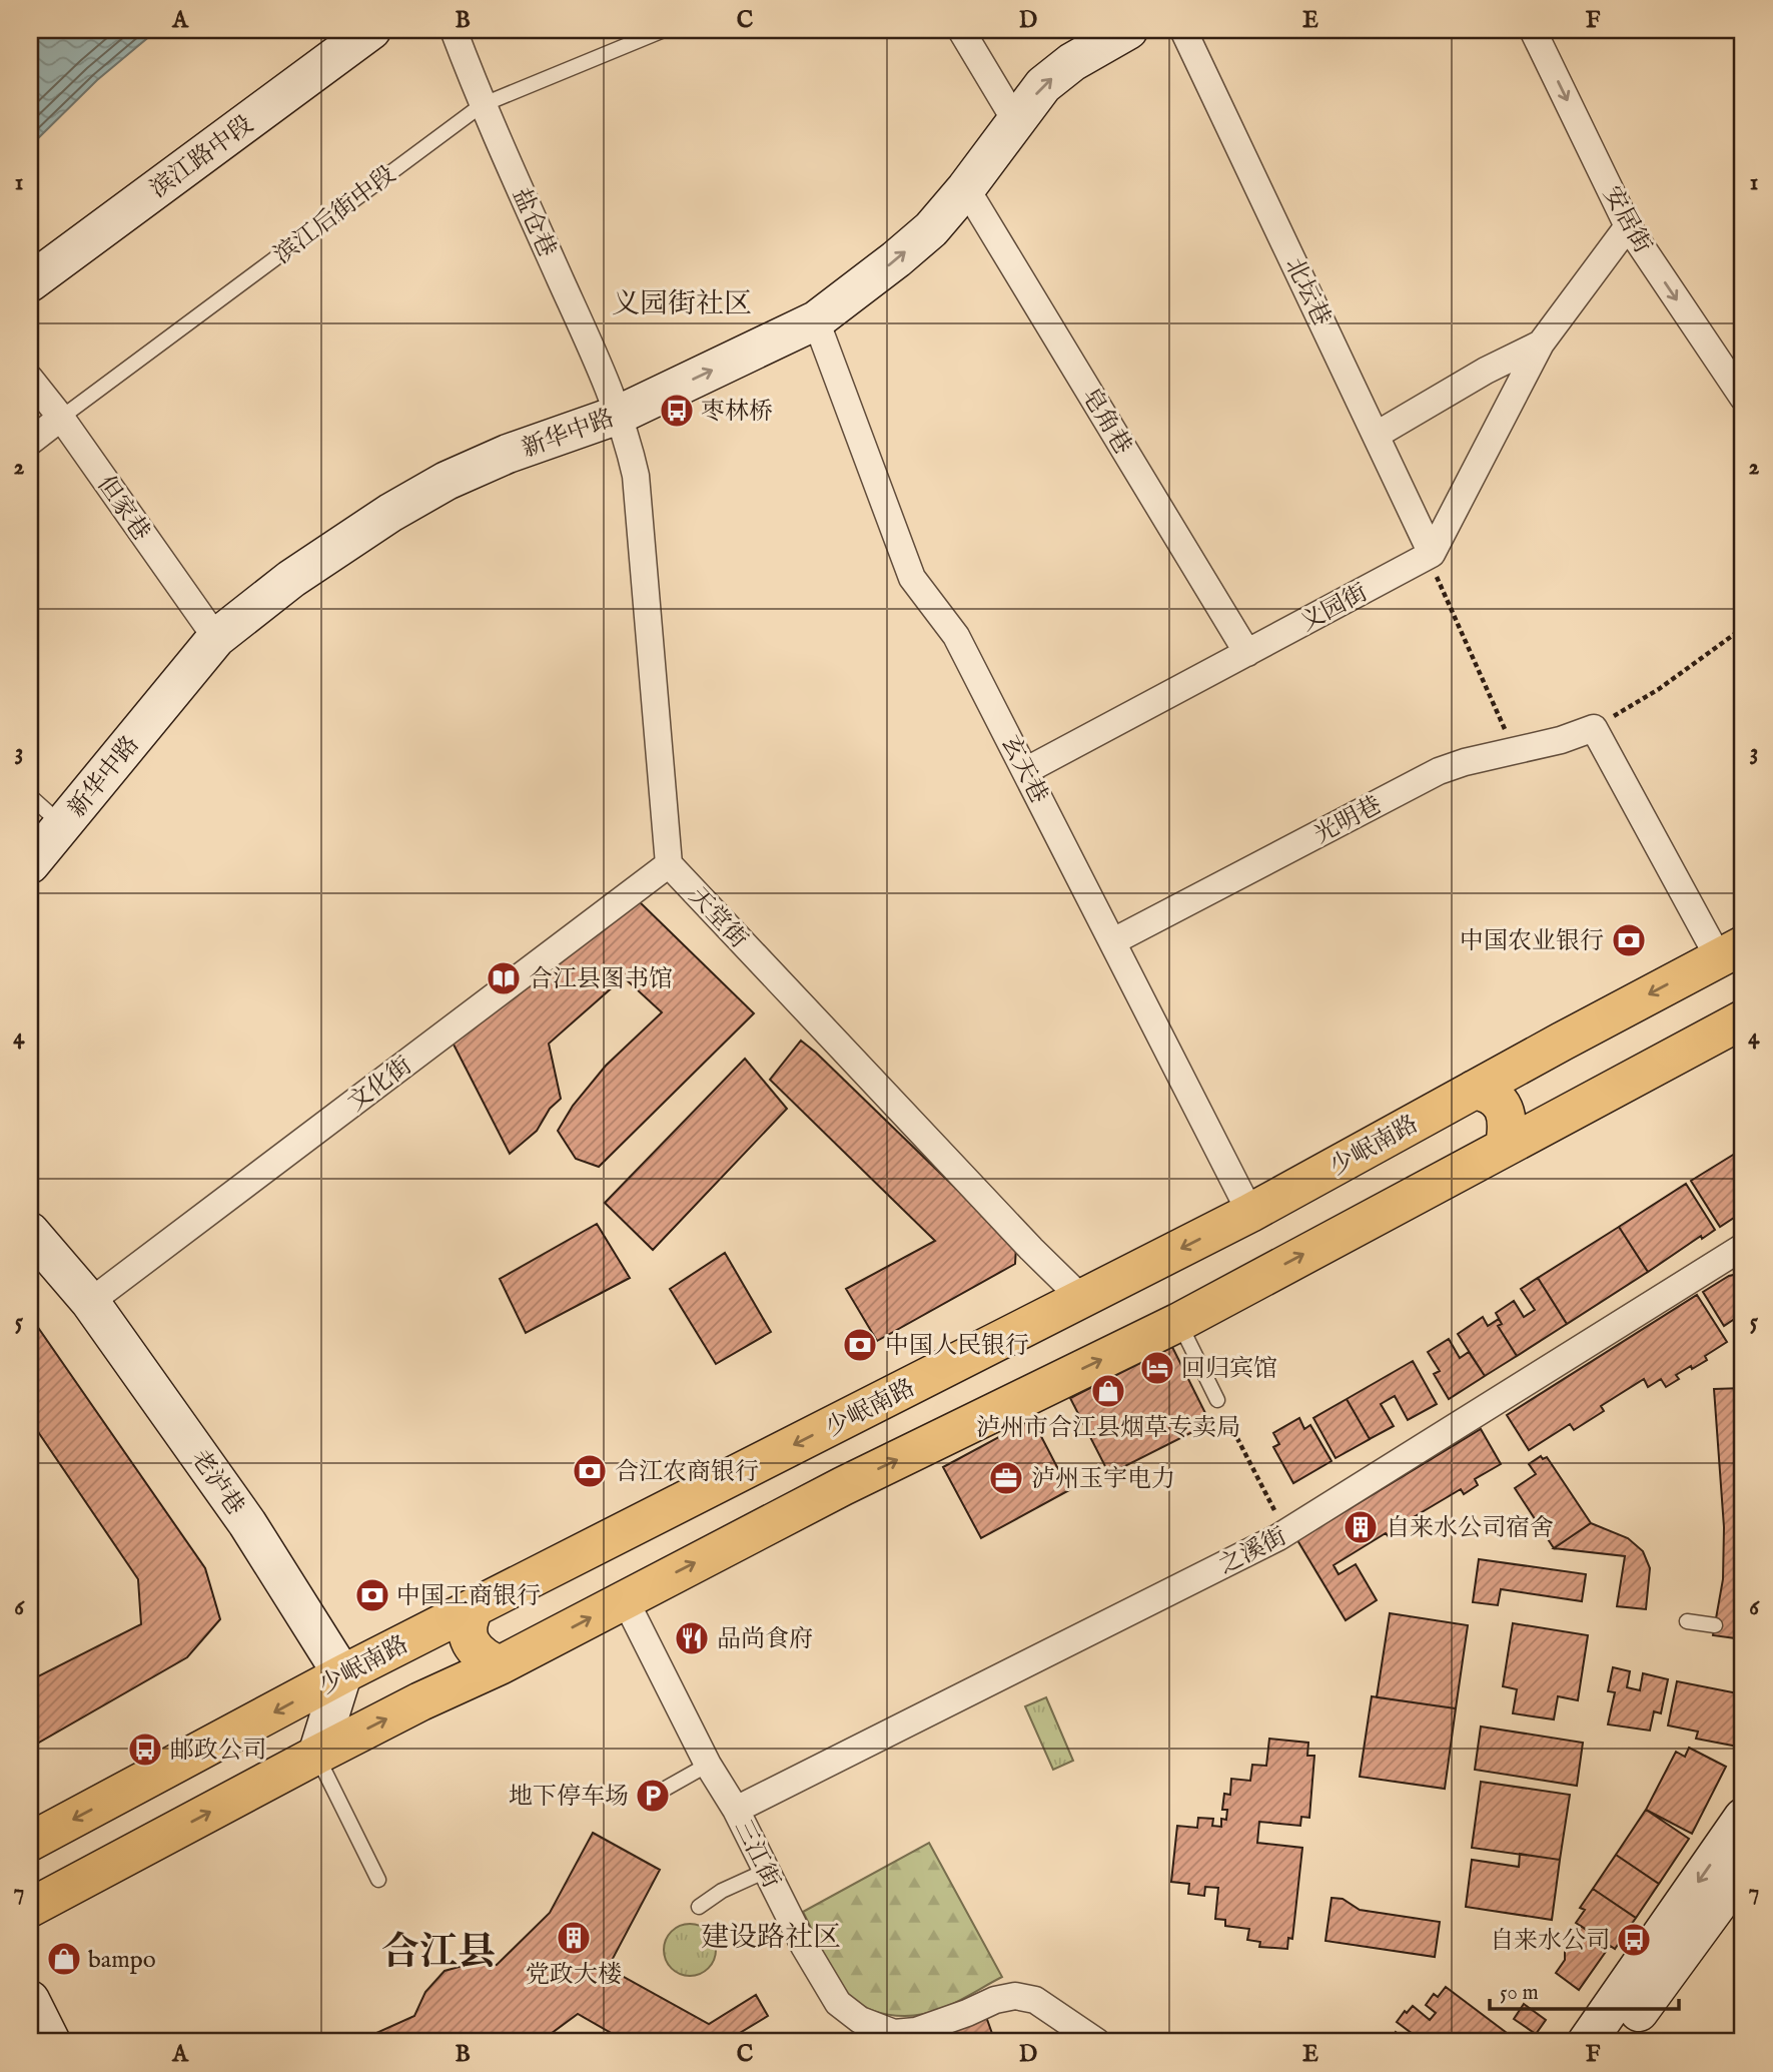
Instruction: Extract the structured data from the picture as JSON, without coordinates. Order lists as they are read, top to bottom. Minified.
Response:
{"streets":{"main road":["少岷南路"],"street":["滨江路中段","滨江后街中段","安居街","盐仓巷","北坛巷","皂角巷","新华中路","但家巷","义园街","玄天巷","光明巷","天堂街","文化街","老泸巷","之溪街","三江街"]},"crossings":[["滨江后街中段","盐仓巷"],["滨江后街中段","但家巷"],["盐仓巷","新华中路"],["北坛巷","义园街"],["皂角巷","新华中路"],["皂角巷","义园街"],["新华中路","但家巷"],["新华中路","玄天巷"],["义园街","玄天巷"],["玄天巷","光明巷"],["玄天巷","少岷南路"],["天堂街","文化街"],["天堂街","少岷南路"],["文化街","老泸巷"],["少岷南路","老泸巷"],["之溪街","三江街"]],"one_way":["安居街","新华中路"],"districts":["义园街社区","建设路社区","合江县"],"places":{"bus stop":["枣林桥","邮政公司","自来水公司"],"bank":["中国农业银行","中国人民银行","合江农商银行","中国工商银行"],"library":["合江县图书馆"],"hotel":["回归宾馆"],"shop":["泸州市合江县烟草专卖局","bampo"],"office":["泸州玉宇电力"],"building":["自来水公司宿舍","党政大楼"],"restaurant":["品尚食府"],"parking":["地下停车场"]},"scale_bar":"50 m","grid":{"columns":["A","B","C","D","E","F"],"rows":["1","2","3","4","5","6","7"]}}
